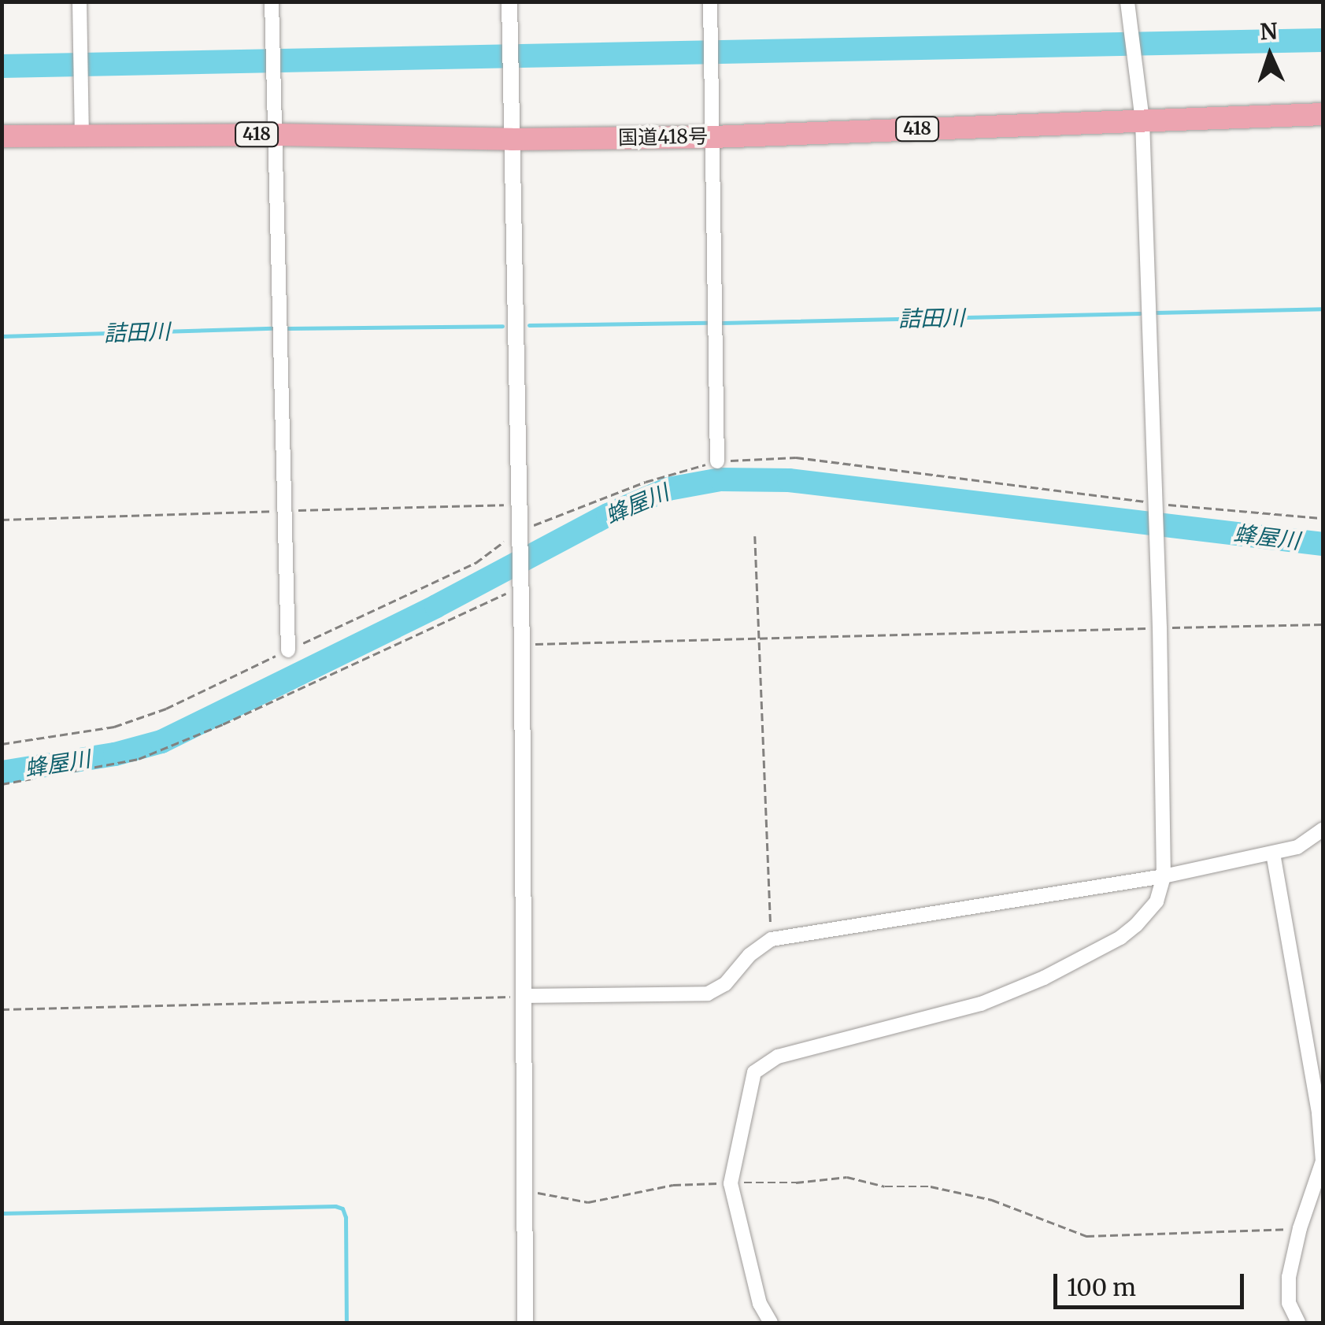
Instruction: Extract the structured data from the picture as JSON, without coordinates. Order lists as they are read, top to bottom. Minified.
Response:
{"streets":{"highway":["418","国道418号"]},"water":["詰田川","蜂屋川"],"scale_bar":"100 m","north":"top"}
